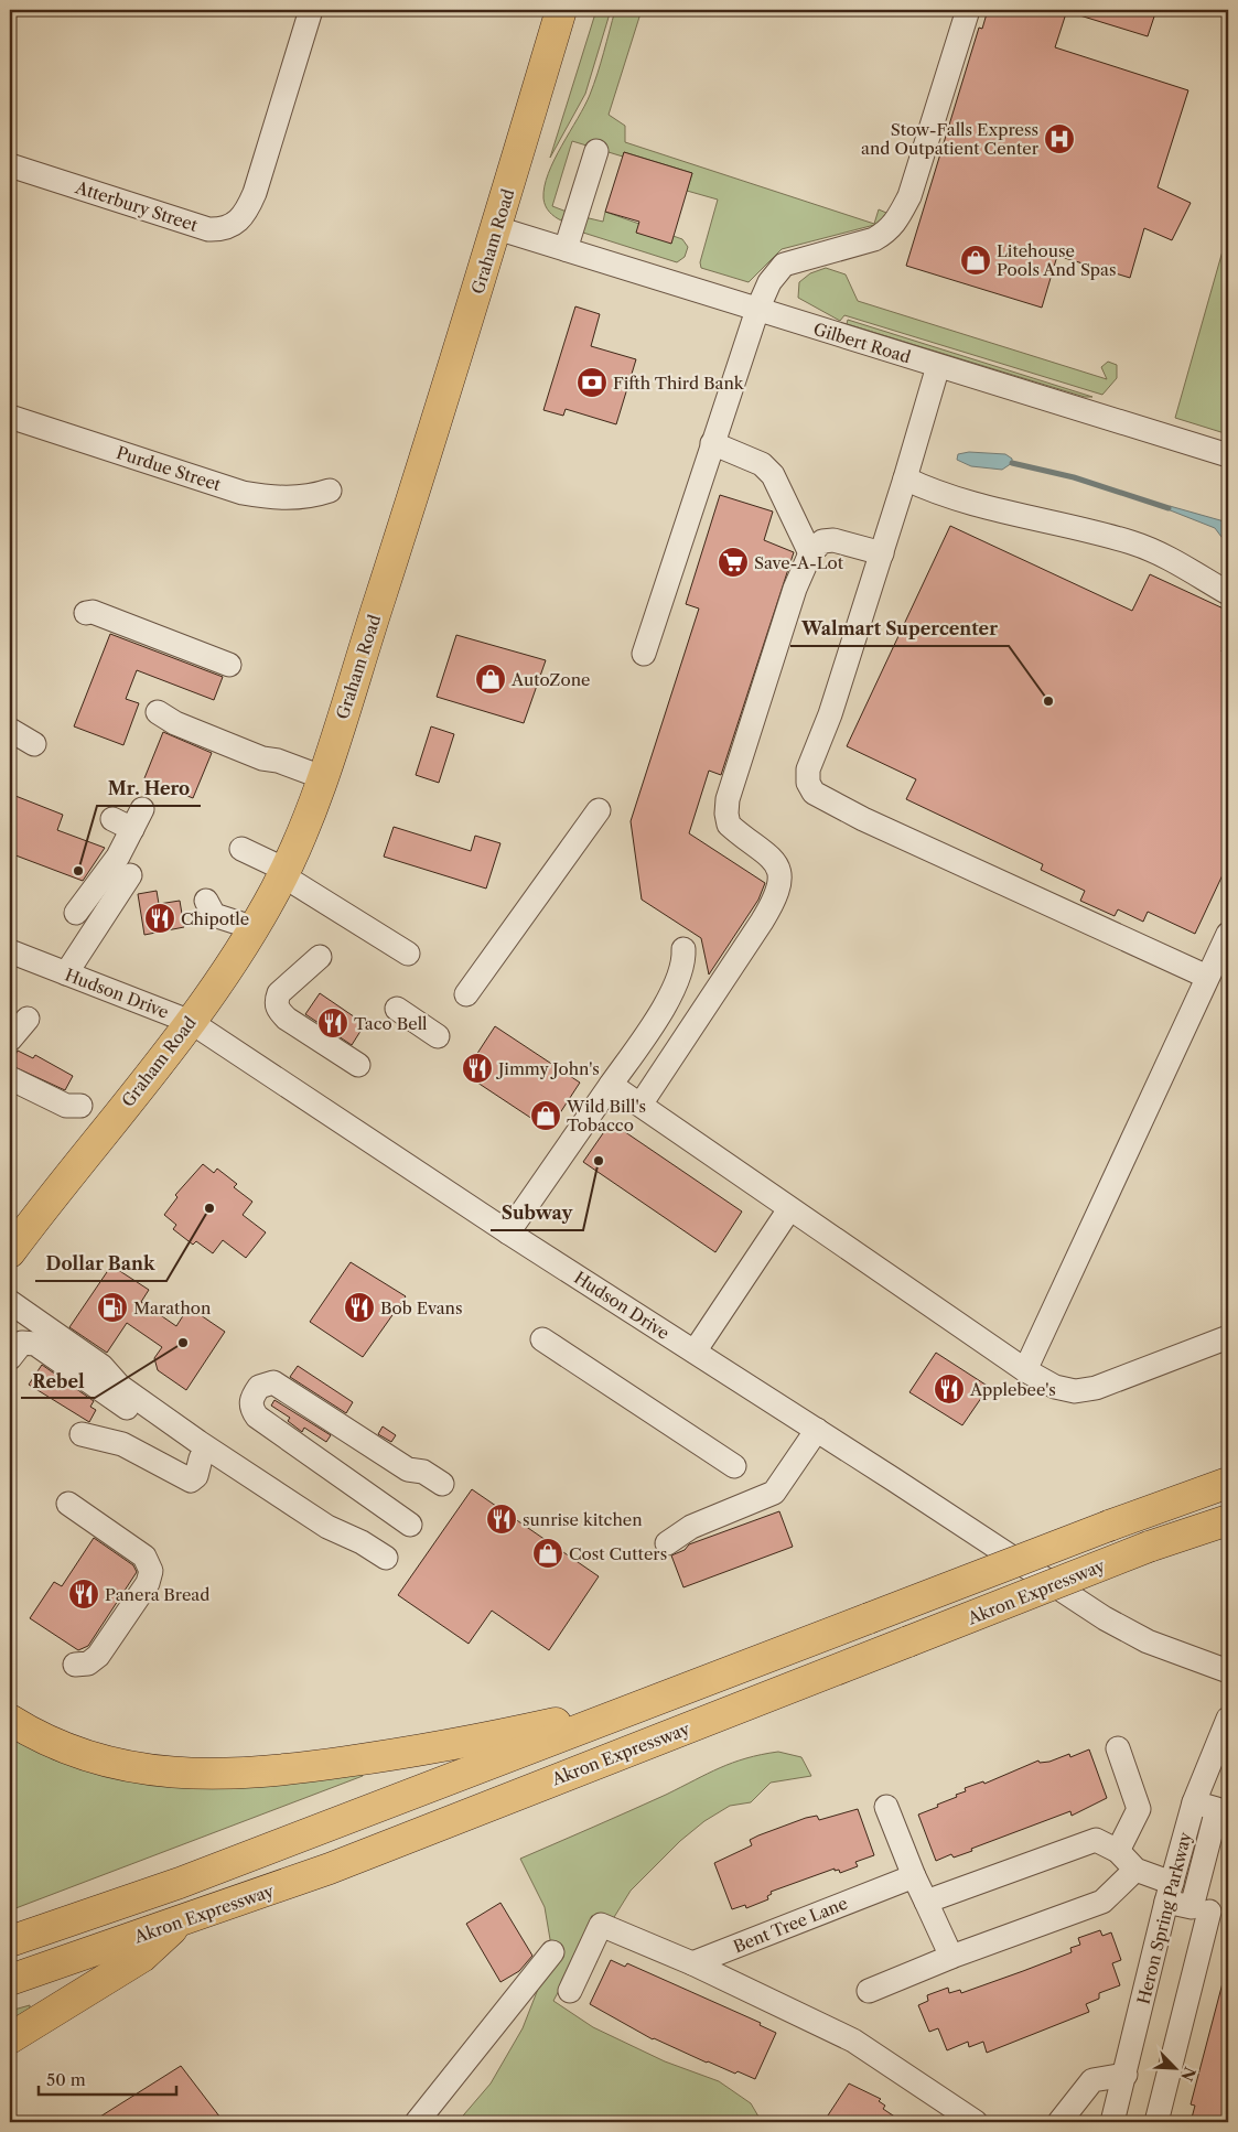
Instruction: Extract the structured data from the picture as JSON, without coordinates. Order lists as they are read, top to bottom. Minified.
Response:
{"streets":{"main road":["Graham Road","Akron Expressway"],"street":["Atterbury Street","Gilbert Road","Purdue Street","Hudson Drive","Heron Spring Parkway","Bent Tree Lane"]},"crossings":[["Graham Road","Gilbert Road"],["Graham Road","Hudson Drive"]],"places":{"hospital":["Stow-Falls Express and Outpatient Center"],"shop":["Litehouse Pools And Spas","AutoZone","Wild Bill's Tobacco","Cost Cutters"],"bank":["Fifth Third Bank"],"supermarket":["Save-A-Lot"],"other":["Walmart Supercenter","Mr. Hero","Subway","Dollar Bank","Rebel"],"restaurant":["Chipotle","Taco Bell","Jimmy John's","Bob Evans","Applebee's","sunrise kitchen","Panera Bread"],"fuel station":["Marathon"]},"scale_bar":"50 m","north":"bottom right"}
